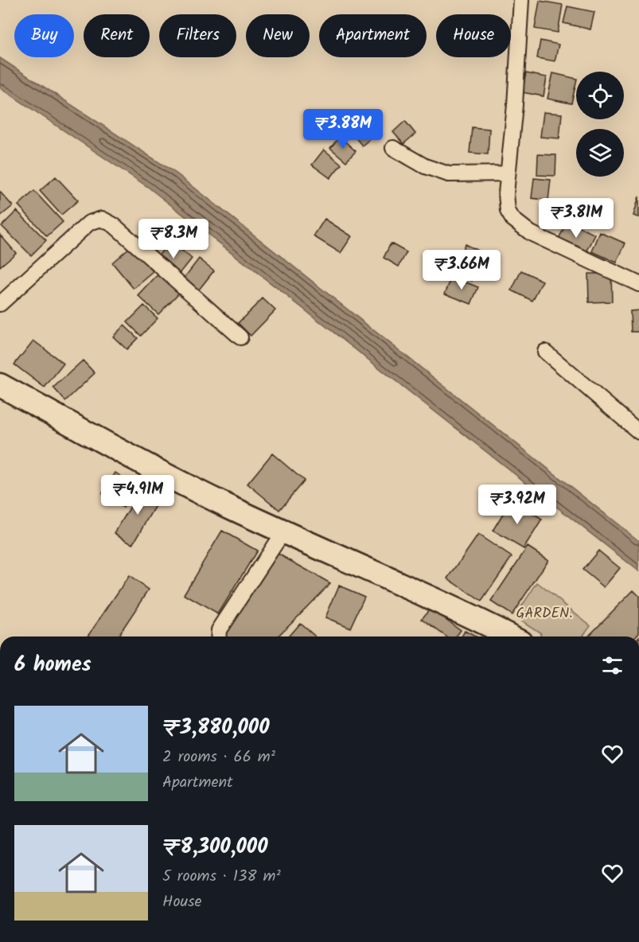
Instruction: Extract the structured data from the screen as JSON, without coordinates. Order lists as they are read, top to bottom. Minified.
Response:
{"parks":["GARDEN."],"page":{"chip":["Buy","Rent","Filters","New","Apartment","House"],"price":["₹3.88M","₹3.81M","₹8.3M","₹3.66M","₹4.91M","₹3.92M"],"heading":"6 homes","list":[{"name":"₹3,880,000","note":"2 rooms · 66 m² · Apartment"},{"name":"₹8,300,000","note":"5 rooms · 138 m² · House"}]}}
